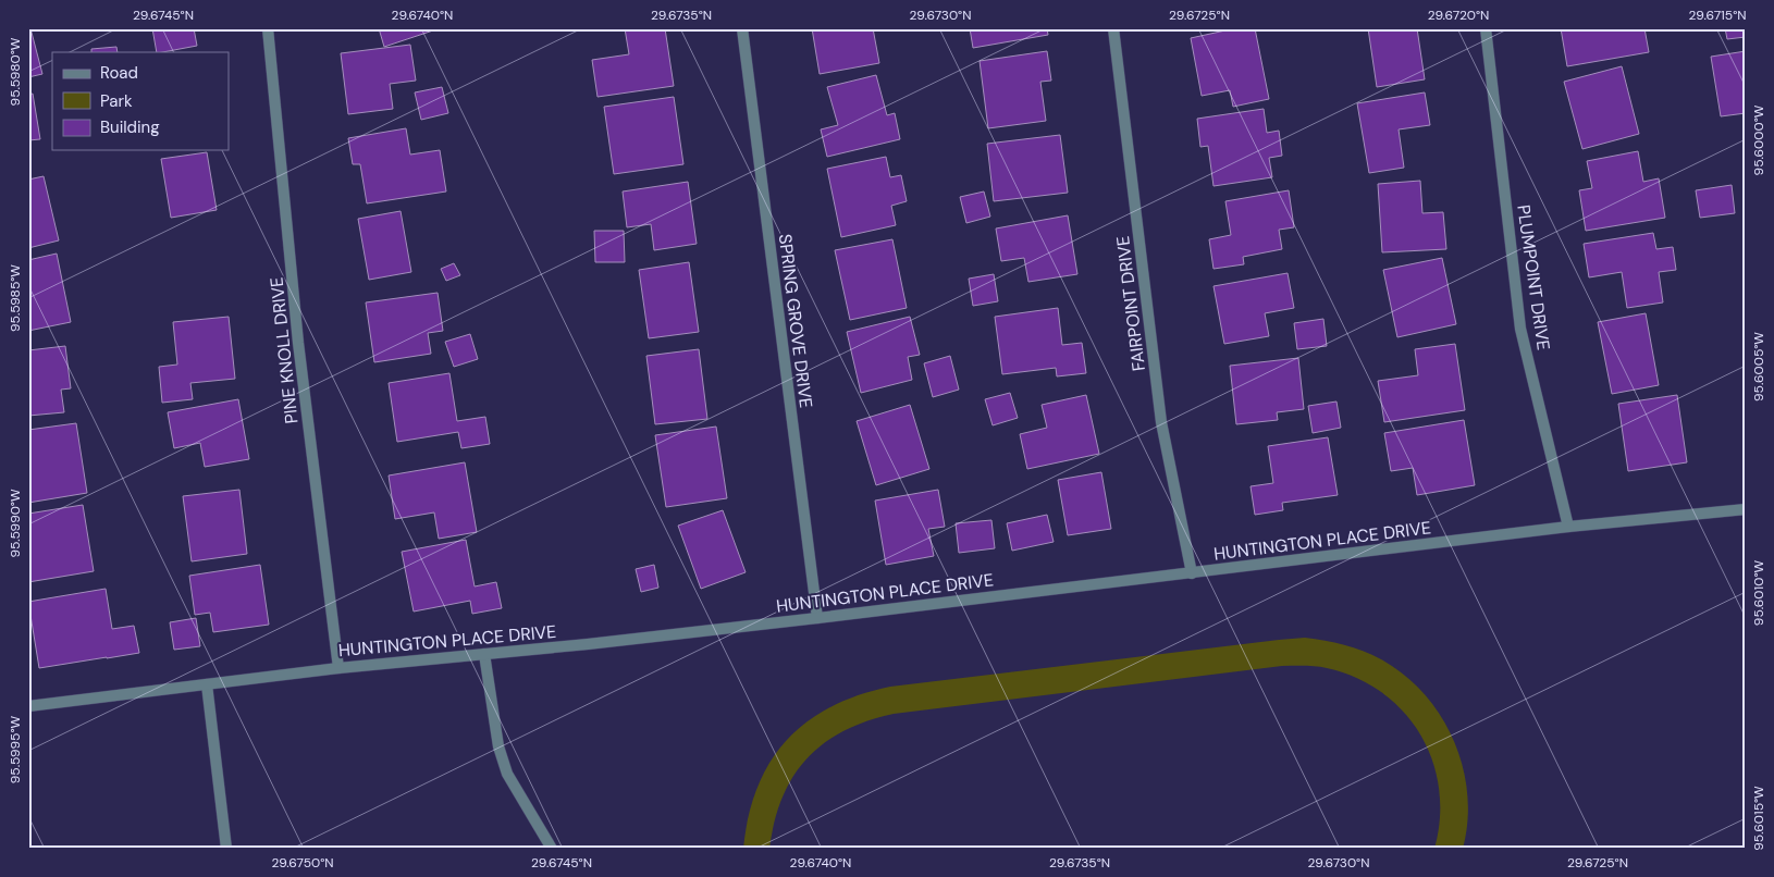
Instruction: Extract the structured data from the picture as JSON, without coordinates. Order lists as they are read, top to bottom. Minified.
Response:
{"streets":{"street":["PLUMPOINT DRIVE","FAIRPOINT DRIVE","SPRING GROVE DRIVE","PINE KNOLL DRIVE","HUNTINGTON PLACE DRIVE"]},"crossings":[["PLUMPOINT DRIVE","HUNTINGTON PLACE DRIVE"],["FAIRPOINT DRIVE","HUNTINGTON PLACE DRIVE"],["SPRING GROVE DRIVE","HUNTINGTON PLACE DRIVE"],["PINE KNOLL DRIVE","HUNTINGTON PLACE DRIVE"]],"legend":["Road","Park","Building"],"coordinates":["29.6745°N","29.6740°N","29.6735°N","29.6730°N","29.6725°N","29.6720°N","29.6715°N","95.5980°W","95.6000°W","95.5985°W","95.6005°W","95.5990°W","95.6010°W","95.5995°W","95.6015°W","29.6750°N"]}
